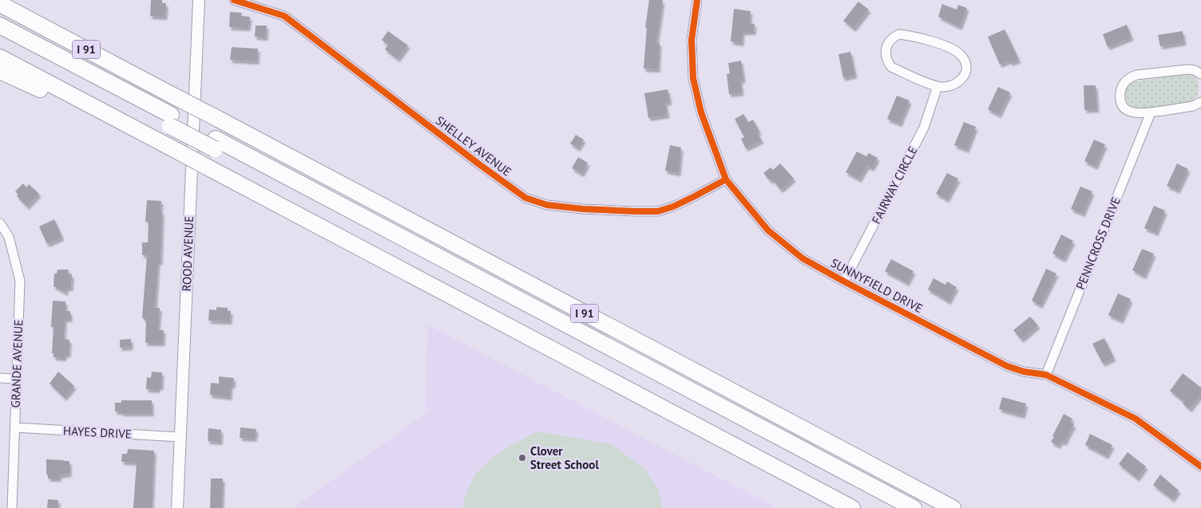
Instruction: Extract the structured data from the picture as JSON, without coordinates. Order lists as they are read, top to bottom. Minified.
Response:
{"streets":{"highway":["I 91"],"street":["SHELLEY AVENUE","FAIRWAY CIRCLE","PENNCROSS DRIVE","ROOD AVENUE","SUNNYFIELD DRIVE","GRANDE AVENUE","HAYES DRIVE"]},"crossings":[["SHELLEY AVENUE","SUNNYFIELD DRIVE"],["FAIRWAY CIRCLE","SUNNYFIELD DRIVE"],["PENNCROSS DRIVE","SUNNYFIELD DRIVE"],["ROOD AVENUE","HAYES DRIVE"],["GRANDE AVENUE","HAYES DRIVE"]],"places":["Clover Street School"]}
